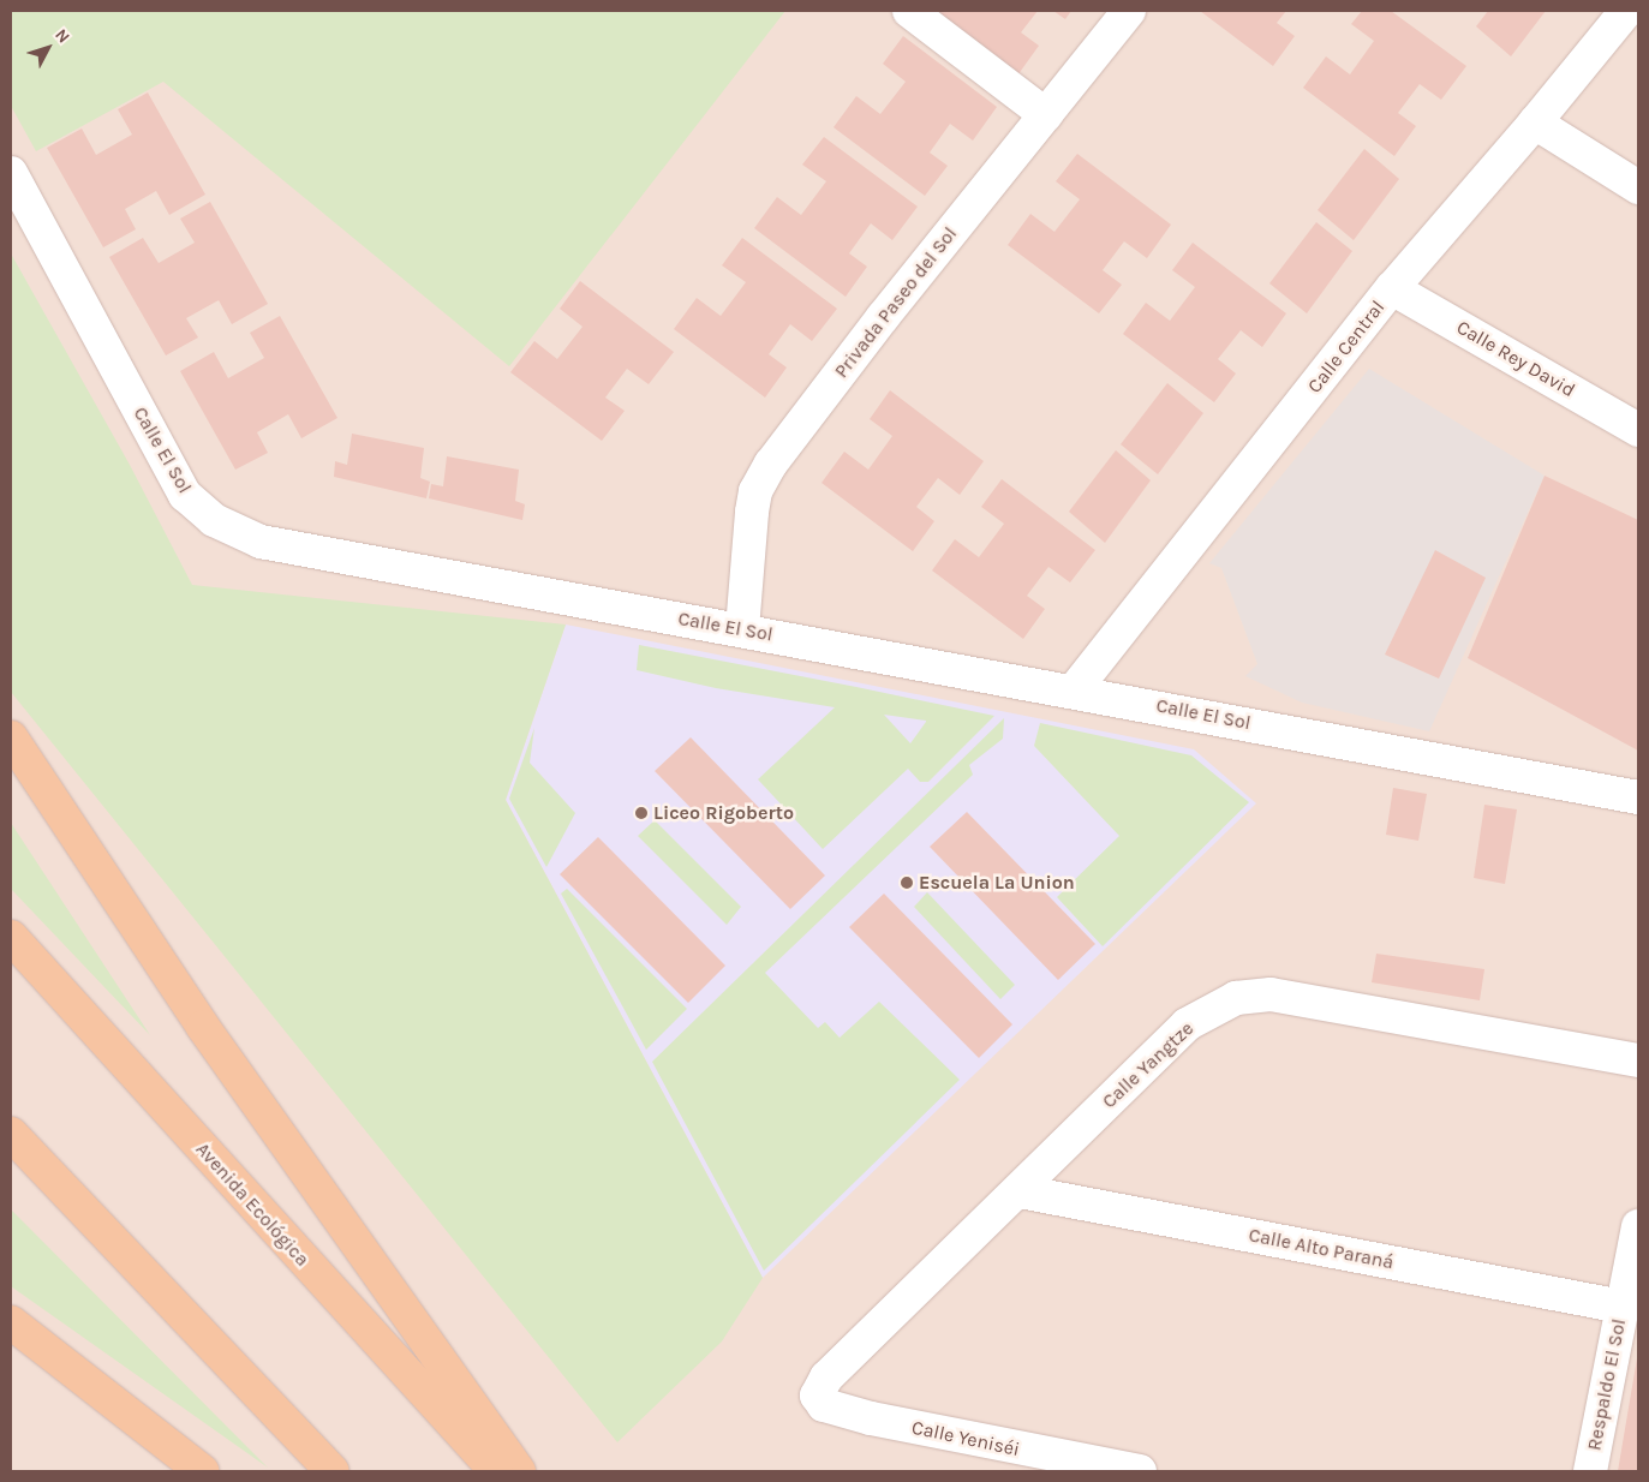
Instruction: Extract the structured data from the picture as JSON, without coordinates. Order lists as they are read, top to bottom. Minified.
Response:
{"streets":{"main road":["Avenida Ecológica"],"street":["Privada Paseo del Sol","Calle Central","Calle Rey David","Calle El Sol","Calle Yangtze","Calle Alto Paraná","Respaldo El Sol","Calle Yeniséi"]},"crossings":[["Privada Paseo del Sol","Calle El Sol"],["Calle Central","Calle Rey David"],["Calle Central","Calle El Sol"],["Calle Yangtze","Calle Alto Paraná"],["Calle Yangtze","Calle Yeniséi"],["Calle Alto Paraná","Respaldo El Sol"]],"places":["Liceo Rigoberto","Escuela La Union"],"north":"top right"}
